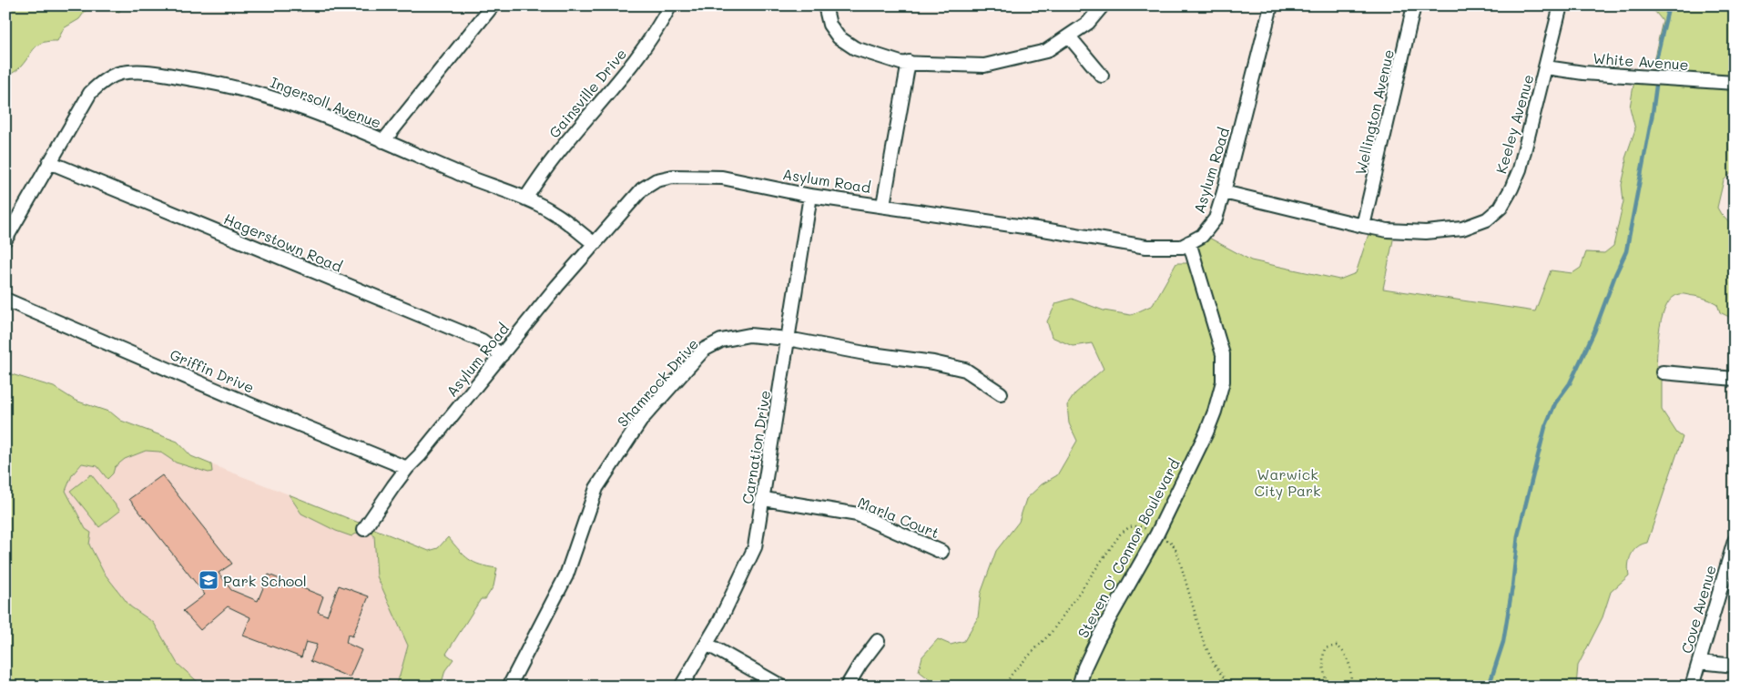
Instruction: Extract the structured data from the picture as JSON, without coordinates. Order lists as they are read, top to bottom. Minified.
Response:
{"streets":{"street":["White Avenue","Gainsville Drive","Ingersoll Avenue","Wellington Avenue","Keeley Avenue","Asylum Road","Hagerstown Road","Griffin Drive","Shamrock Drive","Carnation Drive","Marla Court","Steven O' Connor Boulevard","Cove Avenue"]},"crossings":[["White Avenue","Keeley Avenue"],["Gainsville Drive","Ingersoll Avenue"],["Ingersoll Avenue","Asylum Road"],["Ingersoll Avenue","Hagerstown Road"],["Wellington Avenue","Keeley Avenue"],["Keeley Avenue","Asylum Road"],["Asylum Road","Hagerstown Road"],["Asylum Road","Griffin Drive"],["Asylum Road","Carnation Drive"],["Asylum Road","Steven O' Connor Boulevard"],["Shamrock Drive","Carnation Drive"],["Carnation Drive","Marla Court"]],"parks":["Warwick City Park"],"places":{"school or university":["Park School"]}}
